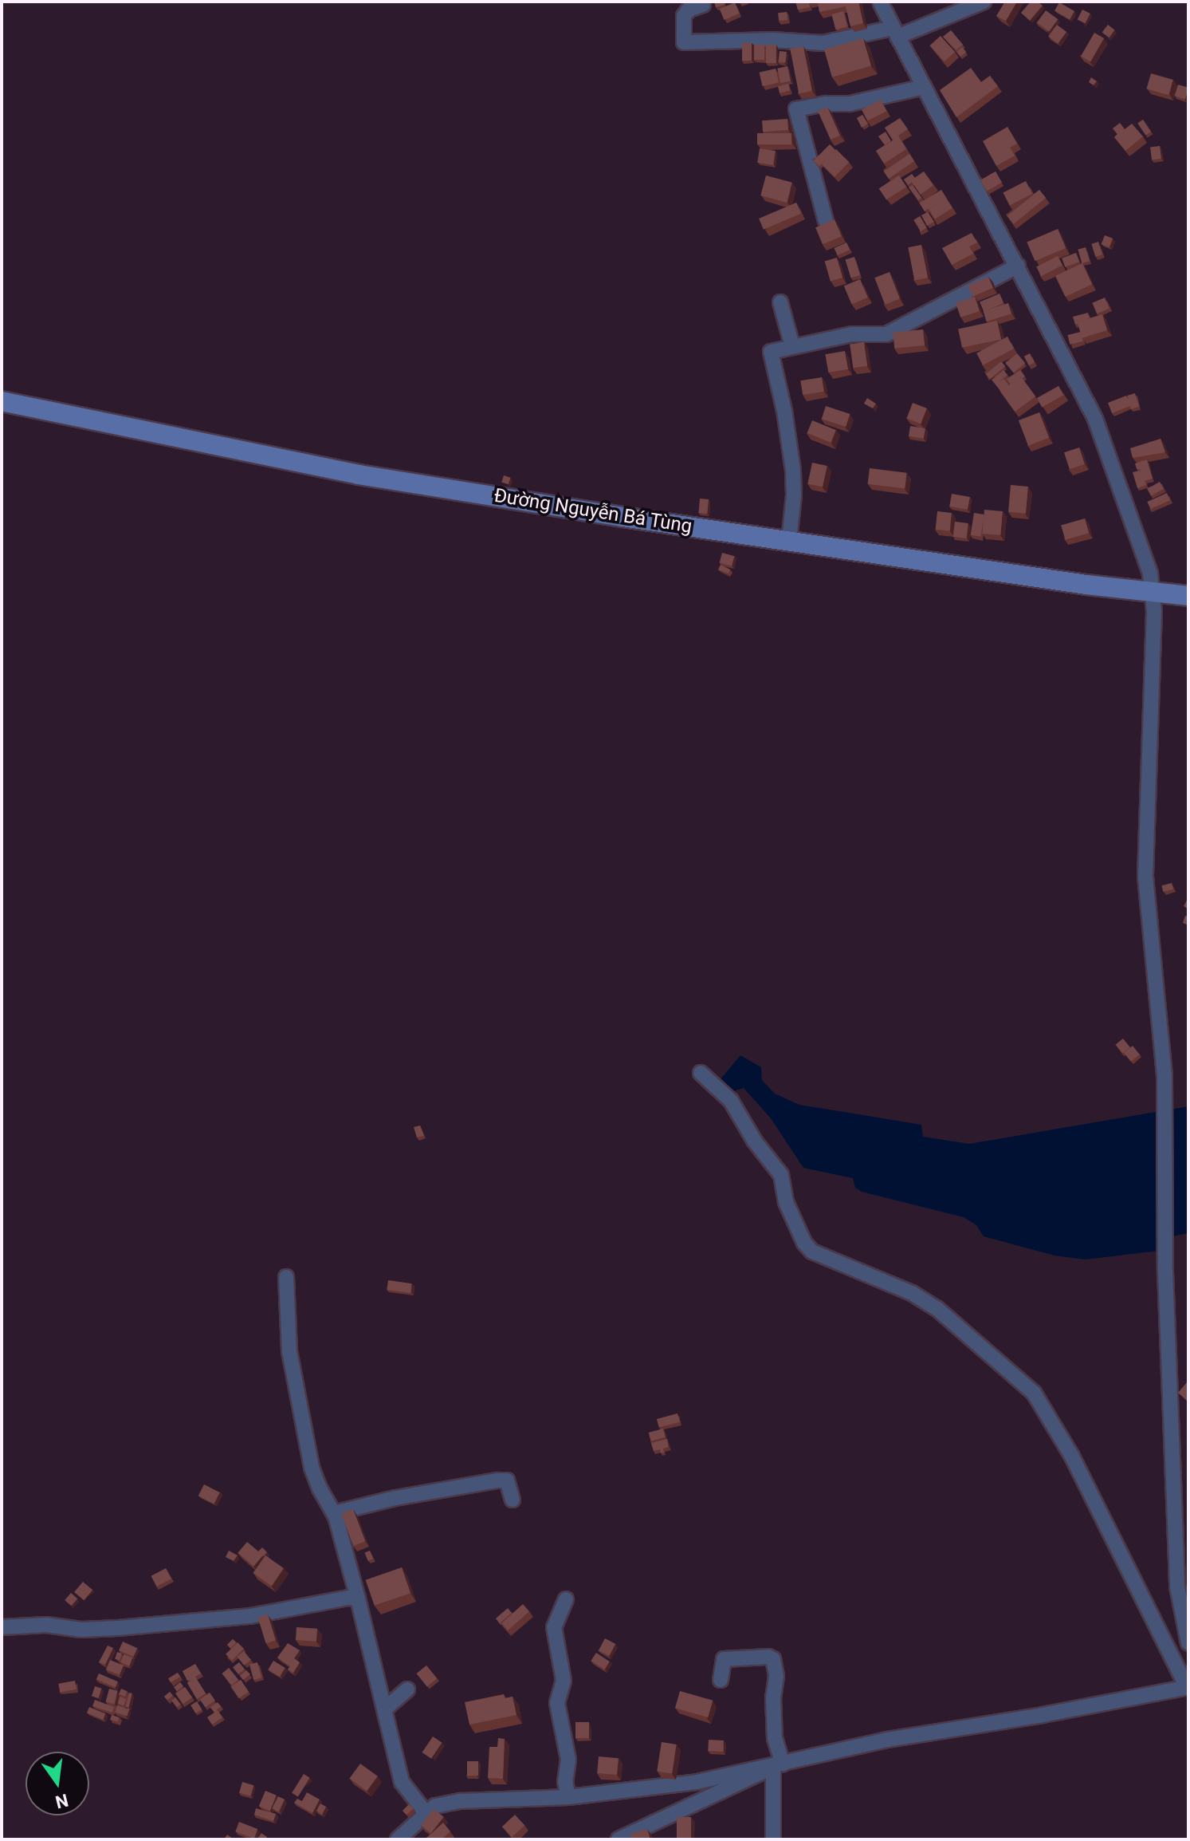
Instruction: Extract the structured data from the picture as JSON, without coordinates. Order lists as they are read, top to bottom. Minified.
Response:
{"streets":{"main road":["Đường Nguyễn Bá Tùng"]},"north":"bottom"}
